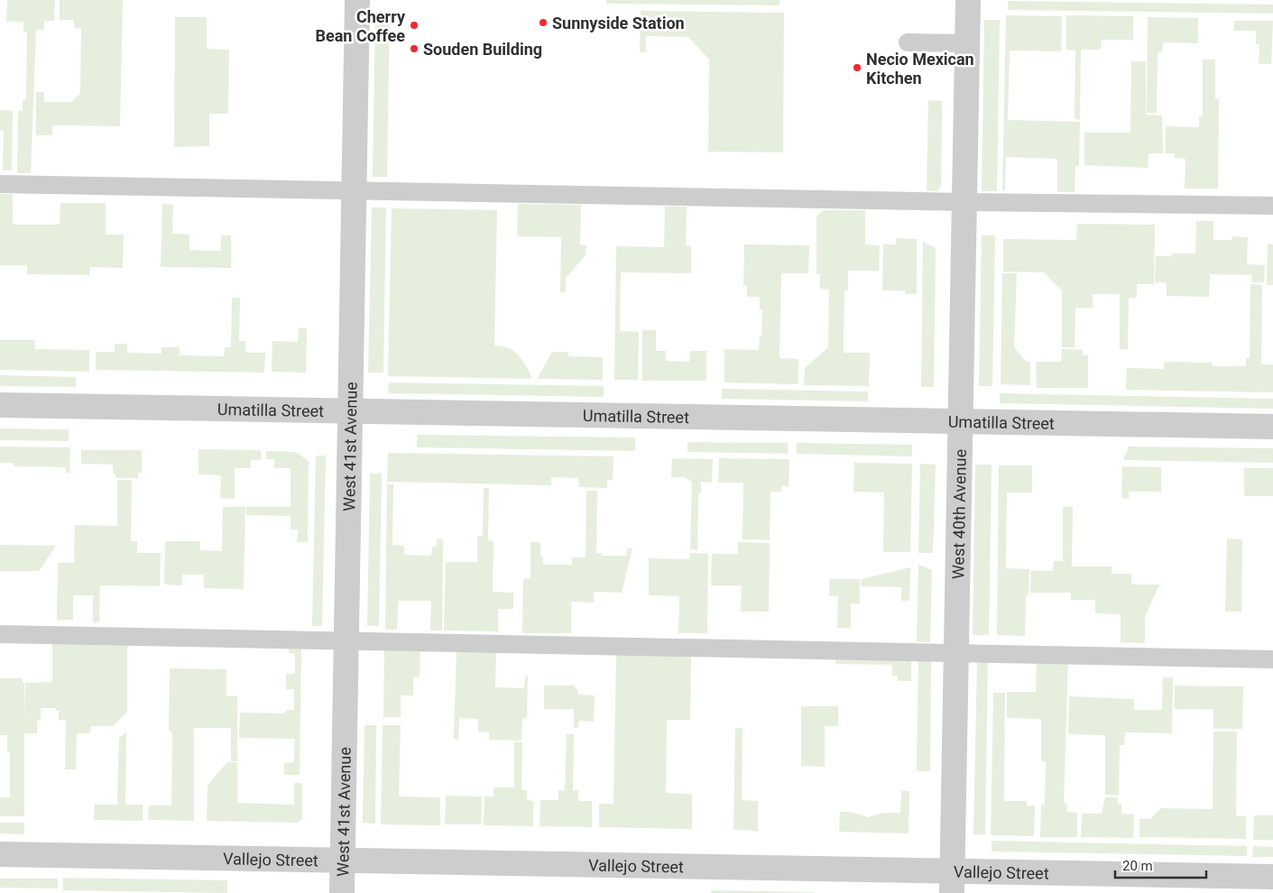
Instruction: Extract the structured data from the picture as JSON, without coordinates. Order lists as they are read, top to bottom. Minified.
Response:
{"streets":{"street":["Umatilla Street","West 41st Avenue","West 40th Avenue","Vallejo Street"]},"crossings":[["Umatilla Street","West 41st Avenue"],["Umatilla Street","West 40th Avenue"],["West 41st Avenue","Vallejo Street"],["West 40th Avenue","Vallejo Street"]],"places":["Sunnyside Station","Cherry Bean Coffee","Souden Building","Necio Mexican Kitchen"],"scale_bar":"20 m"}
